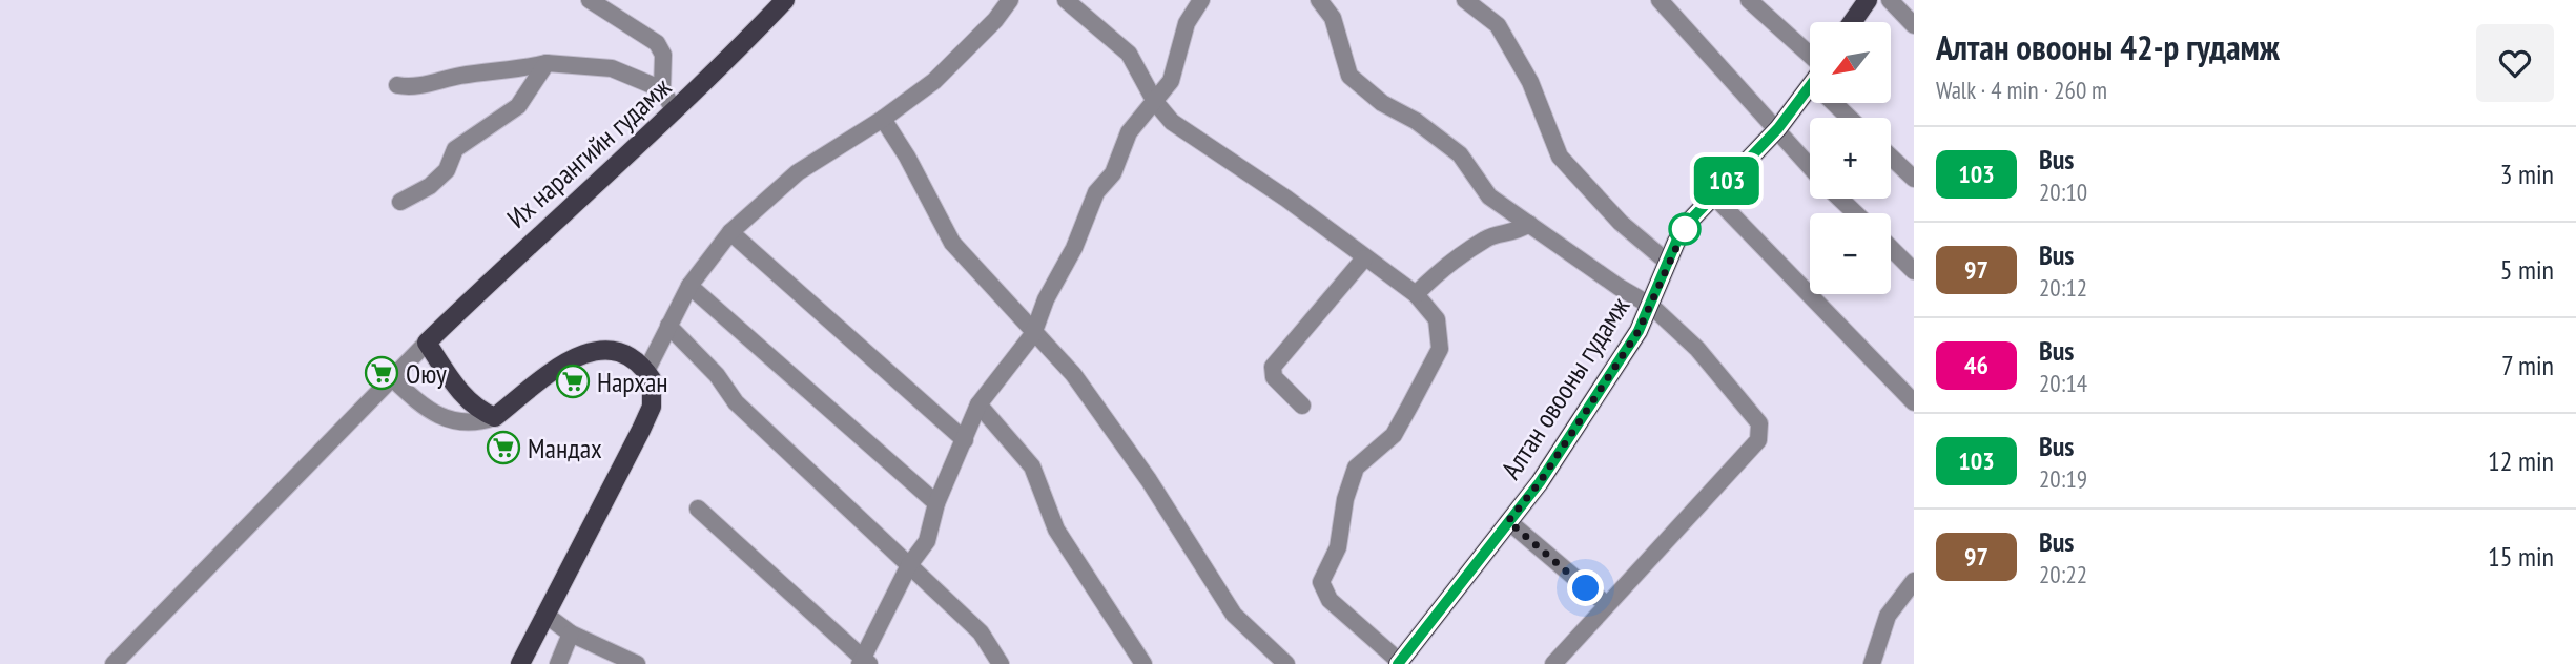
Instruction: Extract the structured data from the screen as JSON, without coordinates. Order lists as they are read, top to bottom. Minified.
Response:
{"streets":{"main road":["Их нарангийн гудамж","Алтан овооны гудамж"]},"places":{"supermarket":["Оюу","Нархан","Мандах"]},"lines":["bus line 103"],"north":"bottom left","page":{"on_map":"103","heading":["Алтан овооны 42-р гудамж","Walk · 4 min · 260 m"],"map_buttons":["+","−"],"list":[{"mark":"103","name":"Bus","note":"20:10","value":"3 min"},{"mark":"97","name":"Bus","note":"20:12","value":"5 min"},{"mark":"46","name":"Bus","note":"20:14","value":"7 min"},{"mark":"103","name":"Bus","note":"20:19","value":"12 min"},{"mark":"97","name":"Bus","note":"20:22","value":"15 min"}]}}
